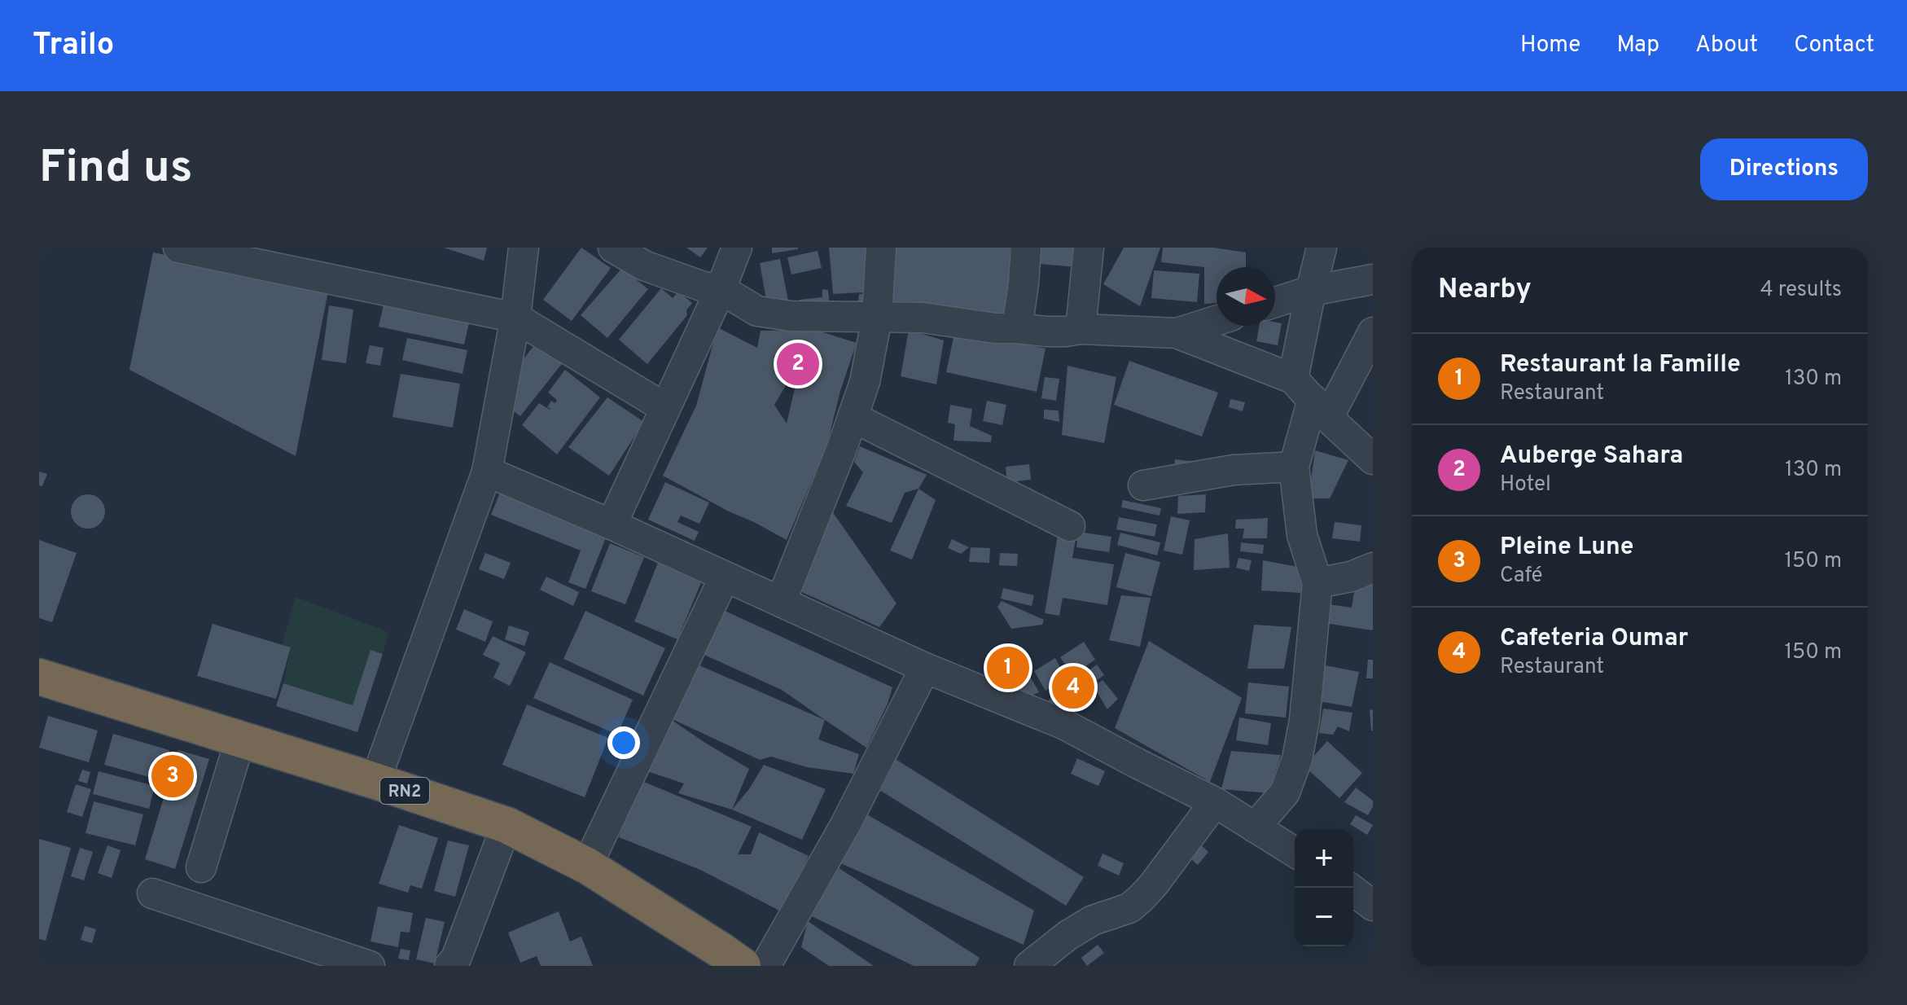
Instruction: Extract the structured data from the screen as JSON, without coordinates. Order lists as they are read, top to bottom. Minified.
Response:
{"streets":{"highway":["RN2"]},"north":"right","page":{"header":"Trailo","nav":["Home","Map","About","Contact"],"buttons":"Directions","title":"Find us","heading":["Nearby","4 results"],"list":[{"mark":"1","name":"Restaurant la Famille","note":"Restaurant","value":"130 m"},{"mark":"2","name":"Auberge Sahara","note":"Hotel","value":"130 m"},{"mark":"3","name":"Pleine Lune","note":"Café","value":"150 m"},{"mark":"4","name":"Cafeteria Oumar","note":"Restaurant","value":"150 m"}],"pins":["2","1","4","3"],"map_buttons":["+","−"]}}
